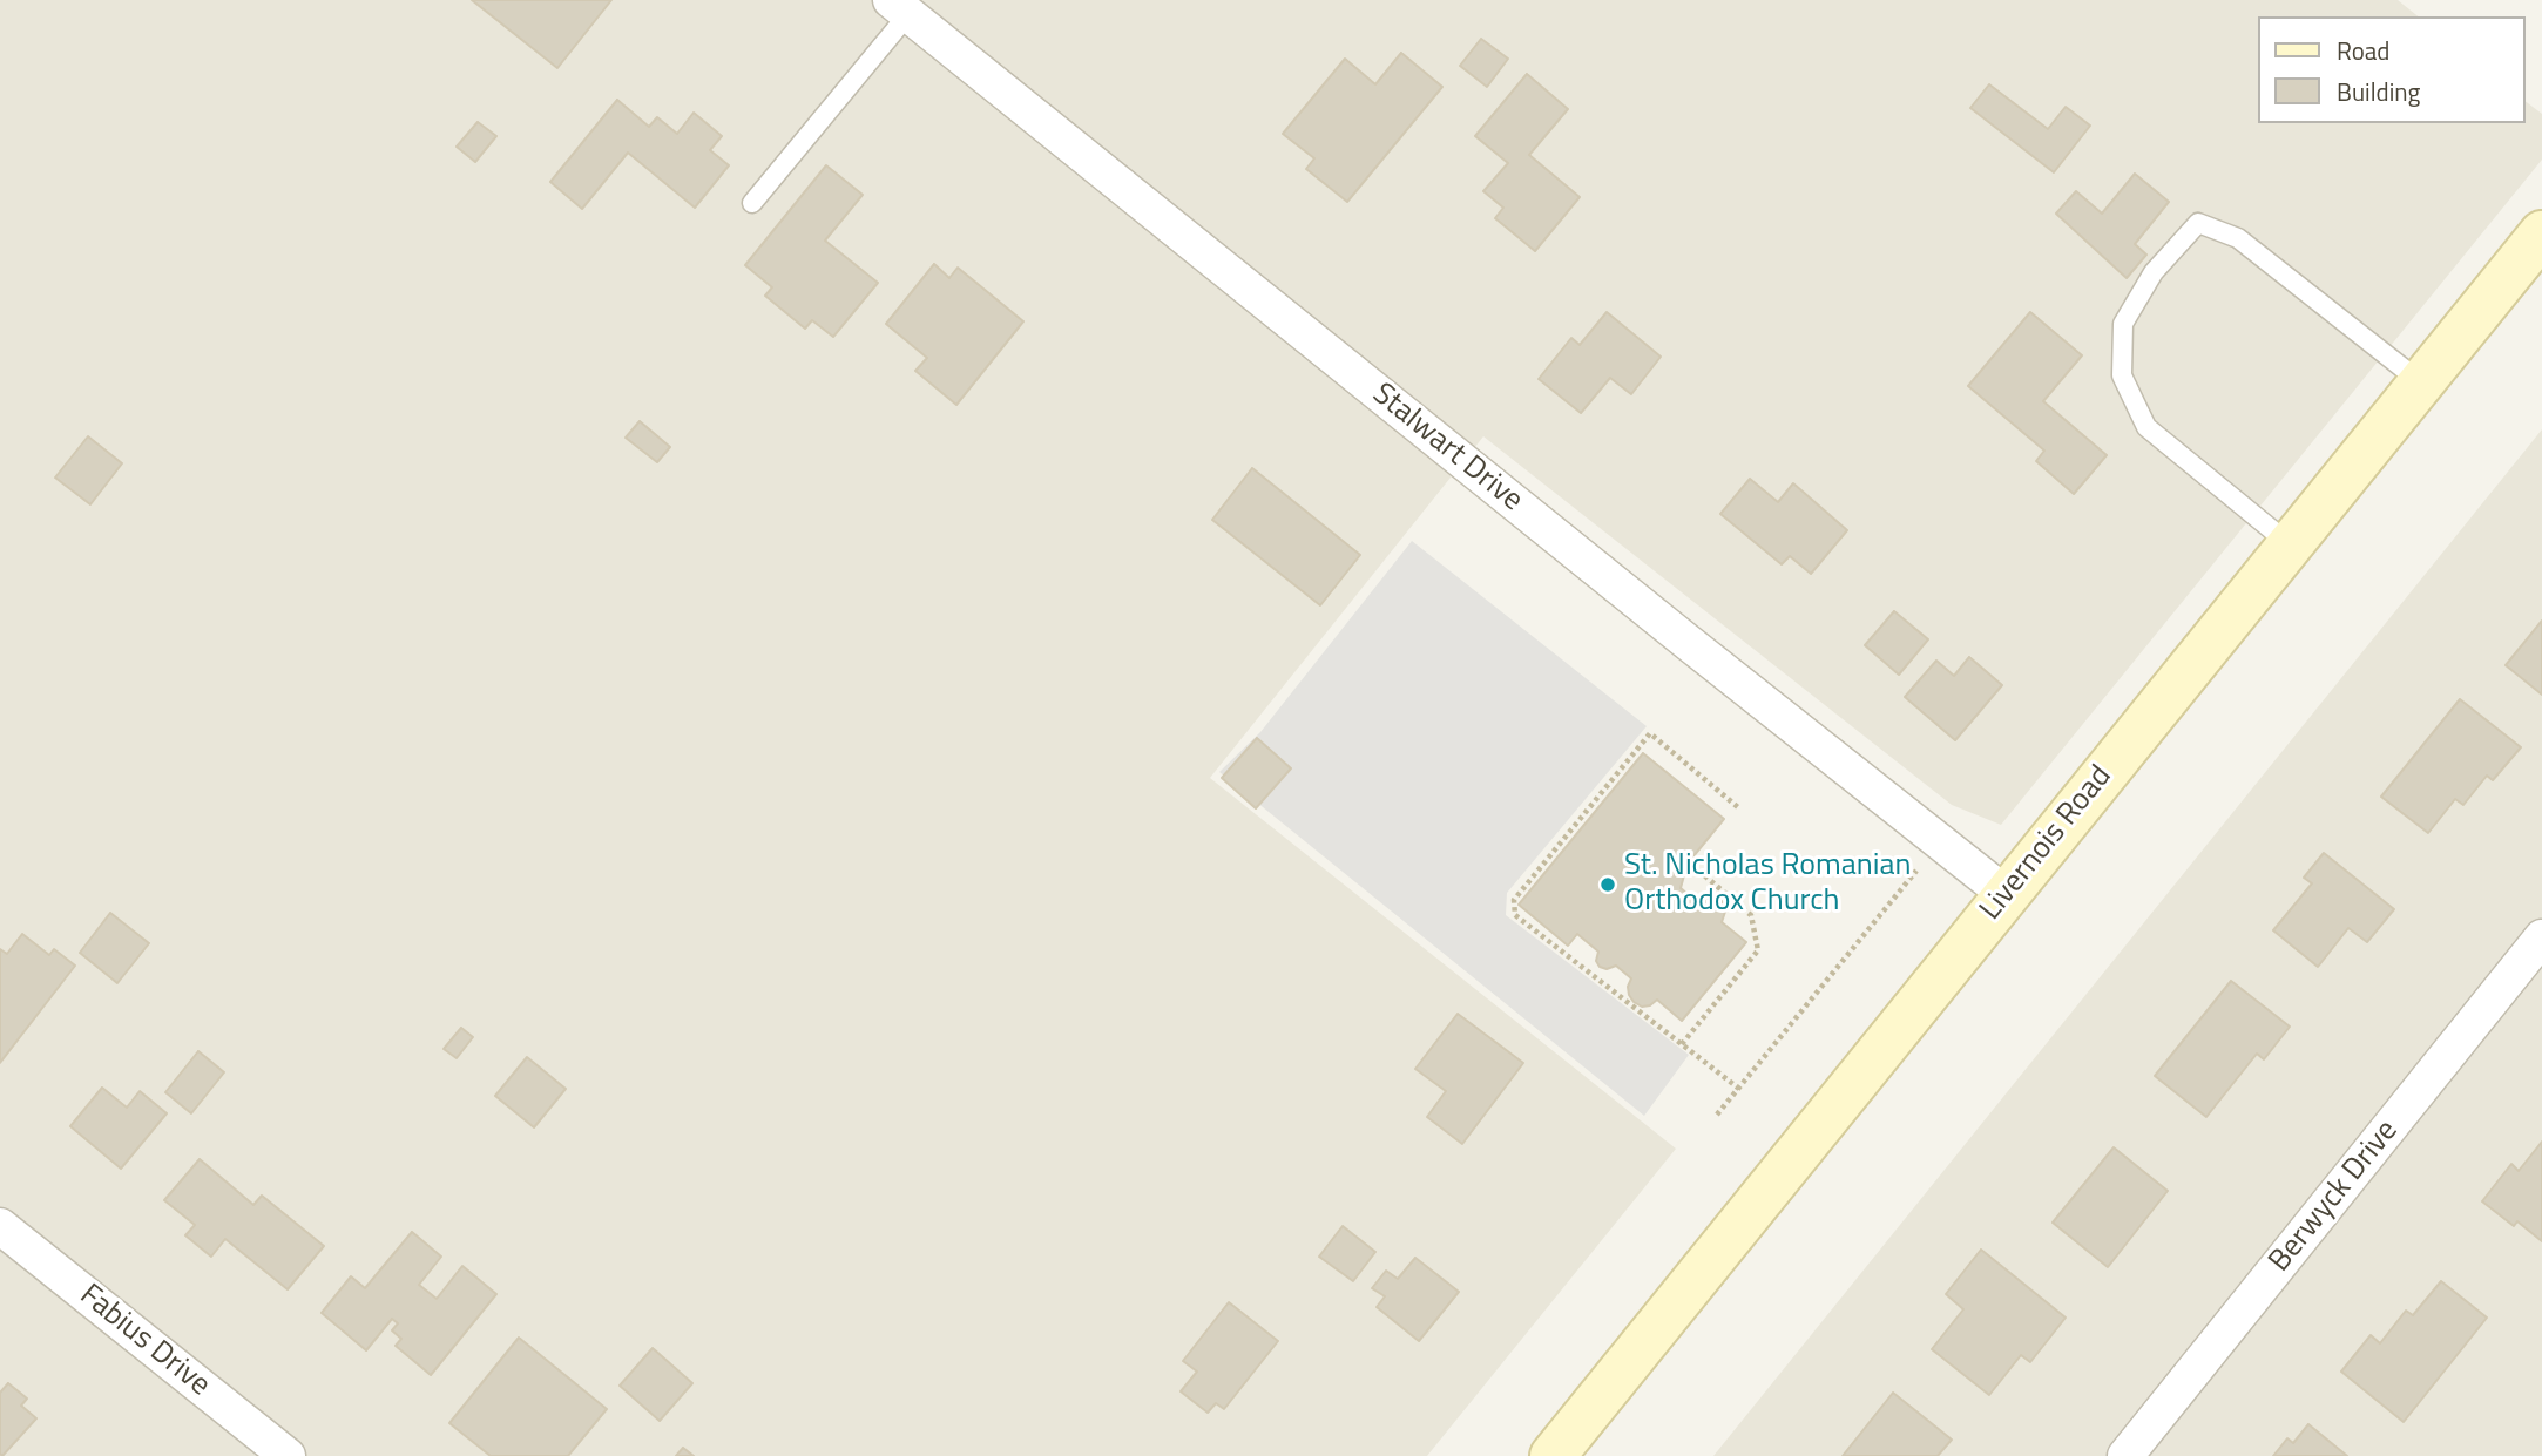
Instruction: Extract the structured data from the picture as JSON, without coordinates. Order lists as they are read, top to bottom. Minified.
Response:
{"streets":{"main road":["Livernois Road"],"street":["Stalwart Drive","Berwyck Drive","Fabius Drive"]},"crossings":[["Stalwart Drive","Livernois Road"]],"places":["St. Nicholas Romanian Orthodox Church"],"legend":["Road","Building"]}
